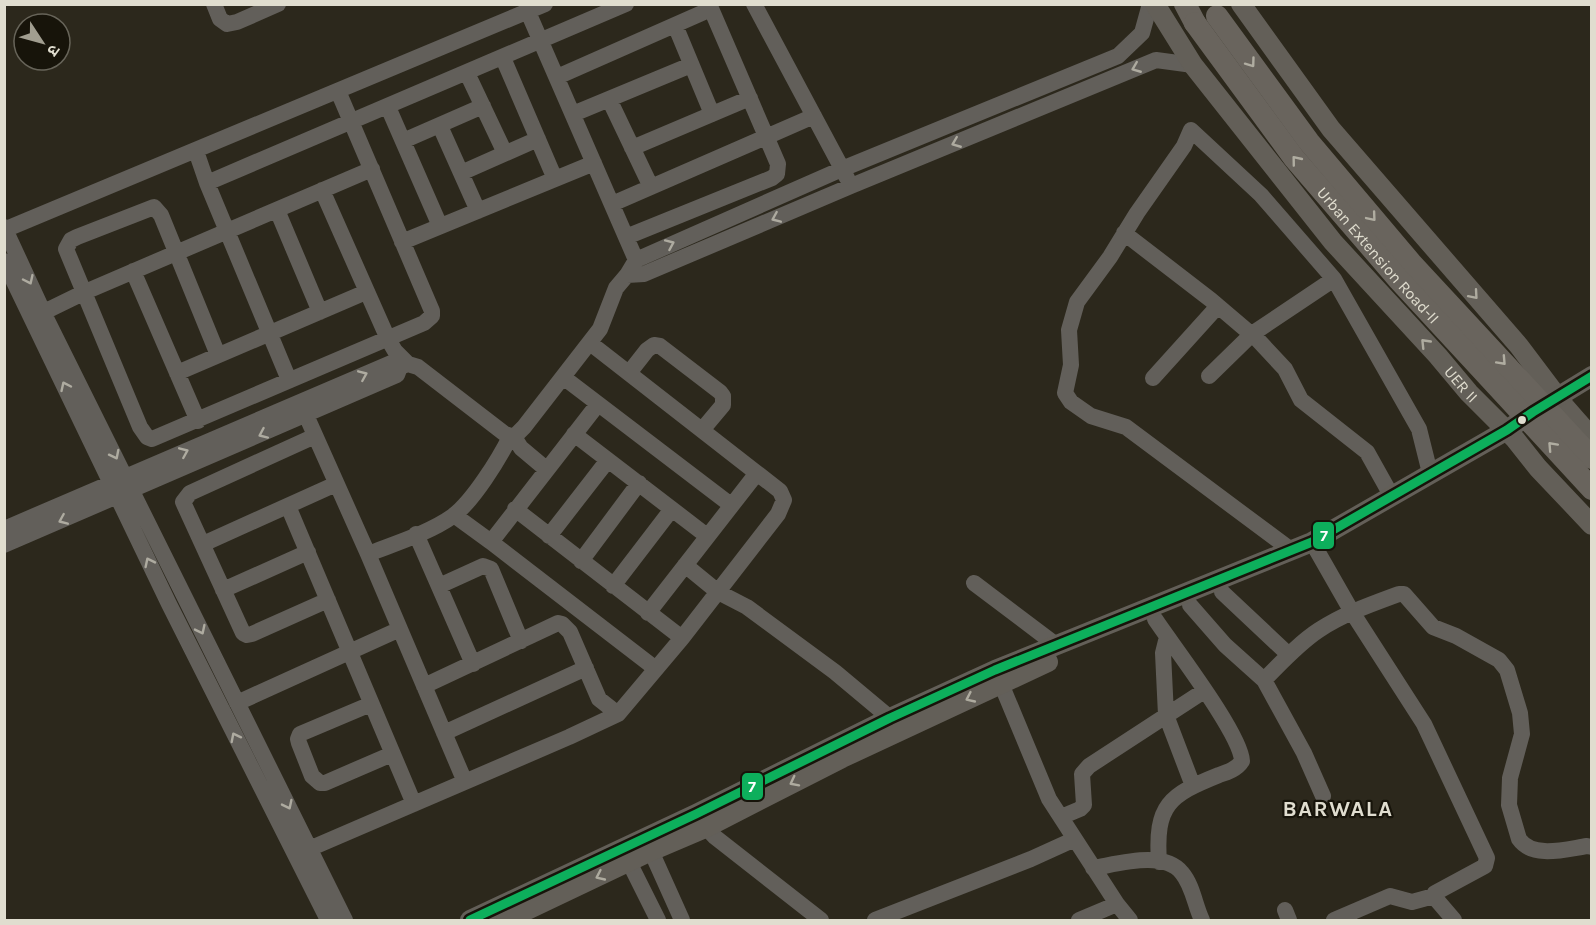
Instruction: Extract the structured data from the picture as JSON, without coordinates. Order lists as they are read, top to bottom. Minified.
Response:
{"streets":{"highway":["Urban Extension Road-II"],"main road":["UER II"]},"districts":["BARWALA"],"lines":["transit line 7"],"north":"bottom right"}
